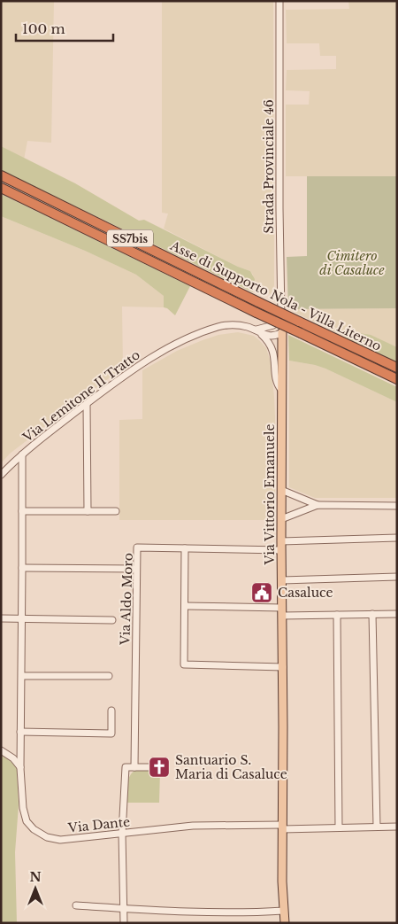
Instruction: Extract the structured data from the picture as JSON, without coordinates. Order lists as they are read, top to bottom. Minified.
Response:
{"streets":{"highway":["SS7bis","Asse di Supporto Nola - Villa Literno"],"main road":["Via Vittorio Emanuele"],"street":["Strada Provinciale 46","Via Lemitone II Tratto","Via Aldo Moro","Via Dante"]},"crossings":[["Strada Provinciale 46","Via Lemitone II Tratto"],["Strada Provinciale 46","Via Vittorio Emanuele"],["Via Lemitone II Tratto","Via Vittorio Emanuele"],["Via Lemitone II Tratto","Via Dante"],["Via Vittorio Emanuele","Via Aldo Moro"],["Via Vittorio Emanuele","Via Dante"]],"parks":["Cimitero di Casaluce"],"places":{"public building":["Casaluce"],"church":["Santuario S. Maria di Casaluce"]},"scale_bar":"100 m","north":"top"}
